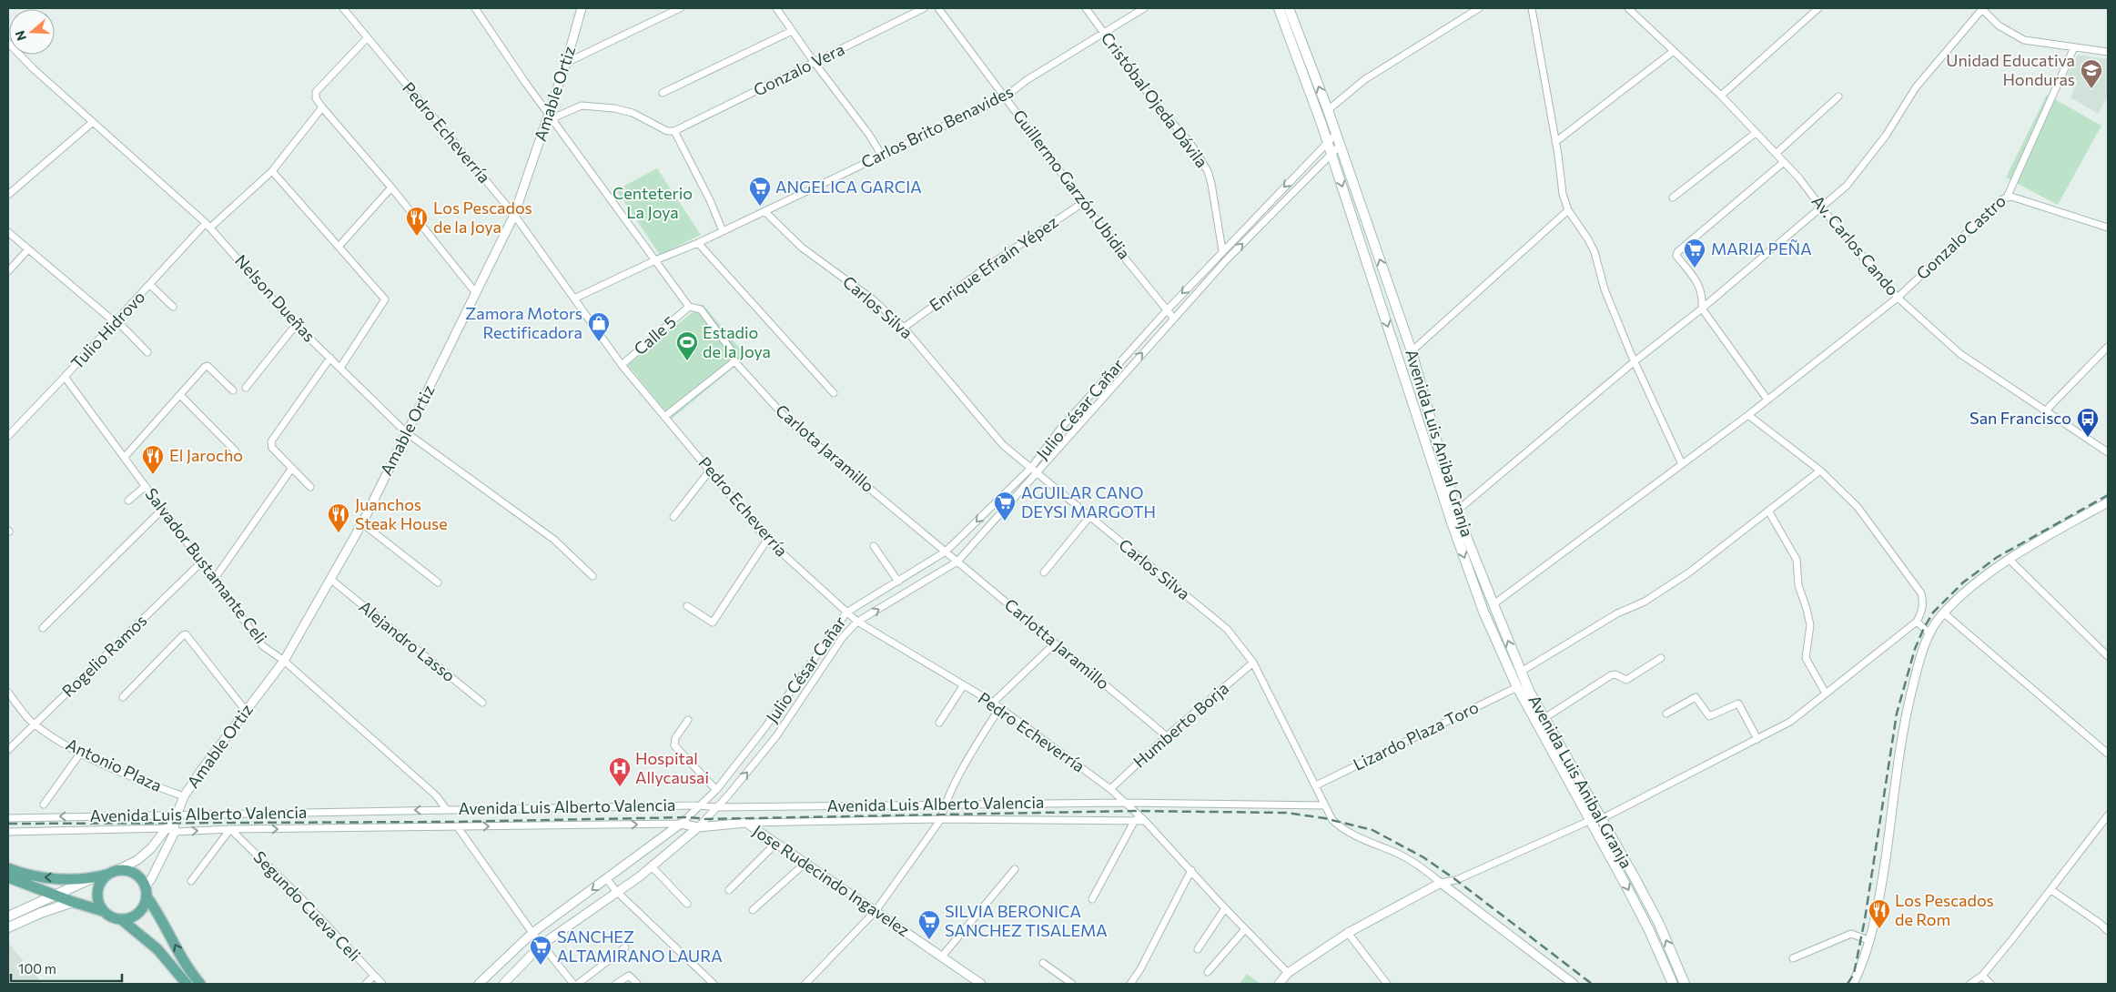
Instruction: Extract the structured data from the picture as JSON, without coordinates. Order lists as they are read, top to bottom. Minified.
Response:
{"streets":{"main road":["Avenida Luis Anibal Granja"],"street":["Gonzalo Vera","Amable Ortiz","Cristóbal Ojeda Dávila","Carlos Brito Benavides","Pedro Echeverría","Guillermo Garzón Ubidia","Gonzalo Castro","Av. Carlos Cando","Enrique Efraín Yépez","Nelson Dueñas","Carlos Silva","Tulio Hidrovo","Calle 5","Julio César Cañar","Carlota Jaramillo","Salvador Bustamante Celi","Alejandro Lasso","Carlotta Jaramillo","Rogelio Ramos","Humberto Borja","Lizardo Plaza Toro","Antonio Plaza","Avenida Luis Alberto Valencia","Jose Rudecindo Ingavelez","Segundo Cueva Celi"]},"crossings":[["Amable Ortiz","Pedro Echeverría"],["Amable Ortiz","Nelson Dueñas"],["Amable Ortiz","Carlota Jaramillo"],["Amable Ortiz","Salvador Bustamante Celi"],["Amable Ortiz","Alejandro Lasso"],["Amable Ortiz","Antonio Plaza"],["Amable Ortiz","Avenida Luis Alberto Valencia"],["Cristóbal Ojeda Dávila","Carlos Brito Benavides"],["Cristóbal Ojeda Dávila","Julio César Cañar"],["Carlos Brito Benavides","Pedro Echeverría"],["Carlos Brito Benavides","Guillermo Garzón Ubidia"],["Carlos Brito Benavides","Carlos Silva"],["Carlos Brito Benavides","Carlota Jaramillo"],["Pedro Echeverría","Calle 5"],["Pedro Echeverría","Julio César Cañar"],["Pedro Echeverría","Humberto Borja"],["Pedro Echeverría","Avenida Luis Alberto Valencia"],["Guillermo Garzón Ubidia","Enrique Efraín Yépez"],["Guillermo Garzón Ubidia","Julio César Cañar"],["Gonzalo Castro","Av. Carlos Cando"],["Gonzalo Castro","Avenida Luis Anibal Granja"],["Enrique Efraín Yépez","Carlos Silva"],["Nelson Dueñas","Tulio Hidrovo"],["Carlos Silva","Julio César Cañar"],["Carlos Silva","Humberto Borja"],["Carlos Silva","Lizardo Plaza Toro"],["Carlos Silva","Avenida Luis Alberto Valencia"],["Tulio Hidrovo","Salvador Bustamante Celi"],["Calle 5","Carlota Jaramillo"],["Julio César Cañar","Avenida Luis Anibal Granja"],["Julio César Cañar","Carlota Jaramillo"],["Julio César Cañar","Carlotta Jaramillo"],["Julio César Cañar","Avenida Luis Alberto Valencia"],["Julio César Cañar","Jose Rudecindo Ingavelez"],["Avenida Luis Anibal Granja","Lizardo Plaza Toro"],["Carlota Jaramillo","Carlotta Jaramillo"],["Salvador Bustamante Celi","Rogelio Ramos"],["Salvador Bustamante Celi","Avenida Luis Alberto Valencia"],["Carlotta Jaramillo","Humberto Borja"],["Rogelio Ramos","Antonio Plaza"],["Avenida Luis Alberto Valencia","Jose Rudecindo Ingavelez"],["Avenida Luis Alberto Valencia","Segundo Cueva Celi"],["Jose Rudecindo Ingavelez","Segundo Cueva Celi"]],"one_way":["Jose Rudecindo Ingavelez"],"parks":["Centeterio La Joya"],"places":{"school or university":["Unidad Educativa Honduras"],"supermarket":["ANGELICA GARCIA","MARIA PEÑA","AGUILAR CANO DEYSI MARGOTH","SILVIA BERONICA SANCHEZ TISALEMA","SANCHEZ ALTAMIRANO LAURA"],"restaurant":["Los Pescados de la Joya","El Jarocho","Juanchos Steak House","Los Pescados de Rom"],"shop":["Zamora Motors Rectificadora"],"sports":["Estadio de la Joya"],"bus stop":["San Francisco"],"hospital":["Hospital Allycausai"]},"scale_bar":"100 m","north":"left"}
